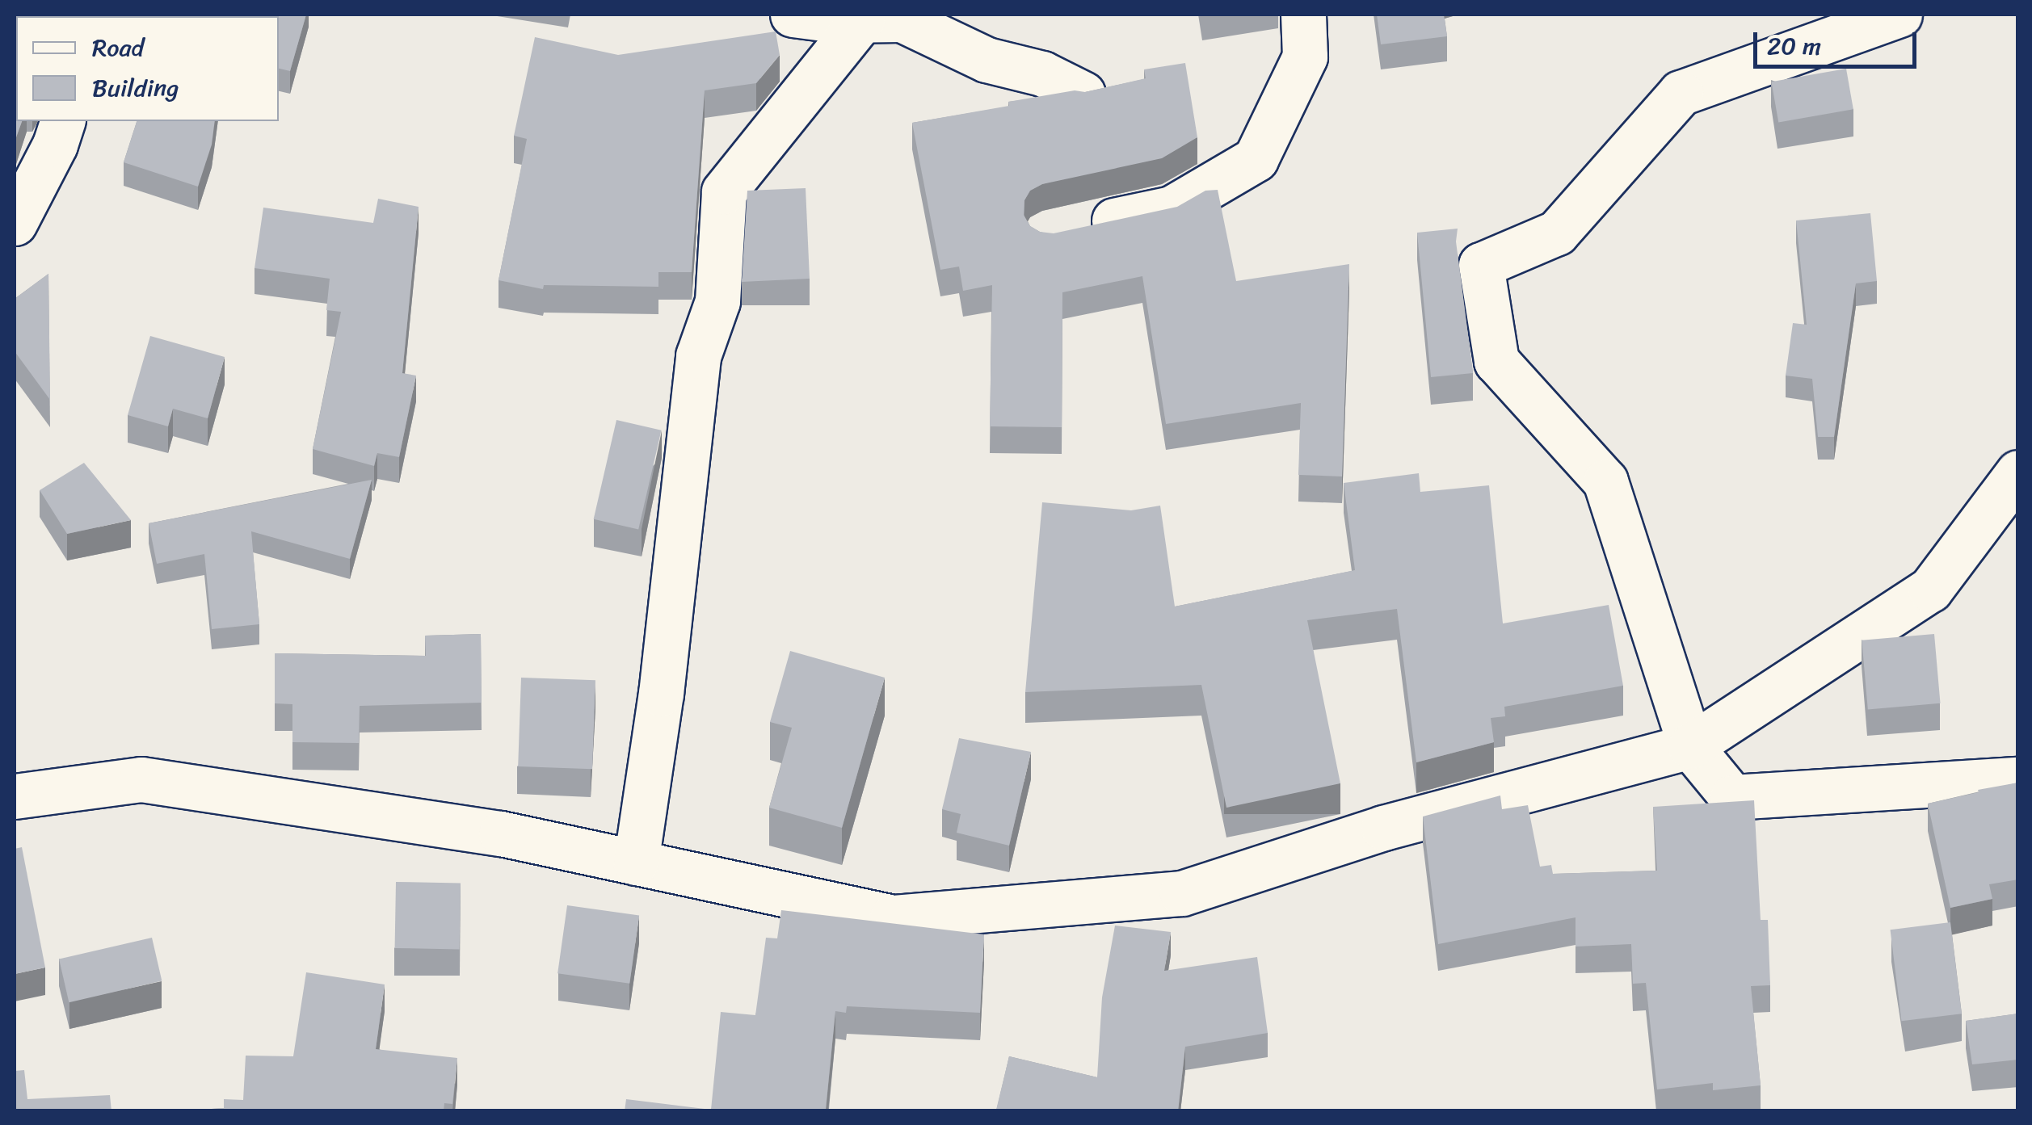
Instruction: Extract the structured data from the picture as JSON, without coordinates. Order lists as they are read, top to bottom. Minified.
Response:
{"legend":["Road","Building"],"scale_bar":"20 m"}
